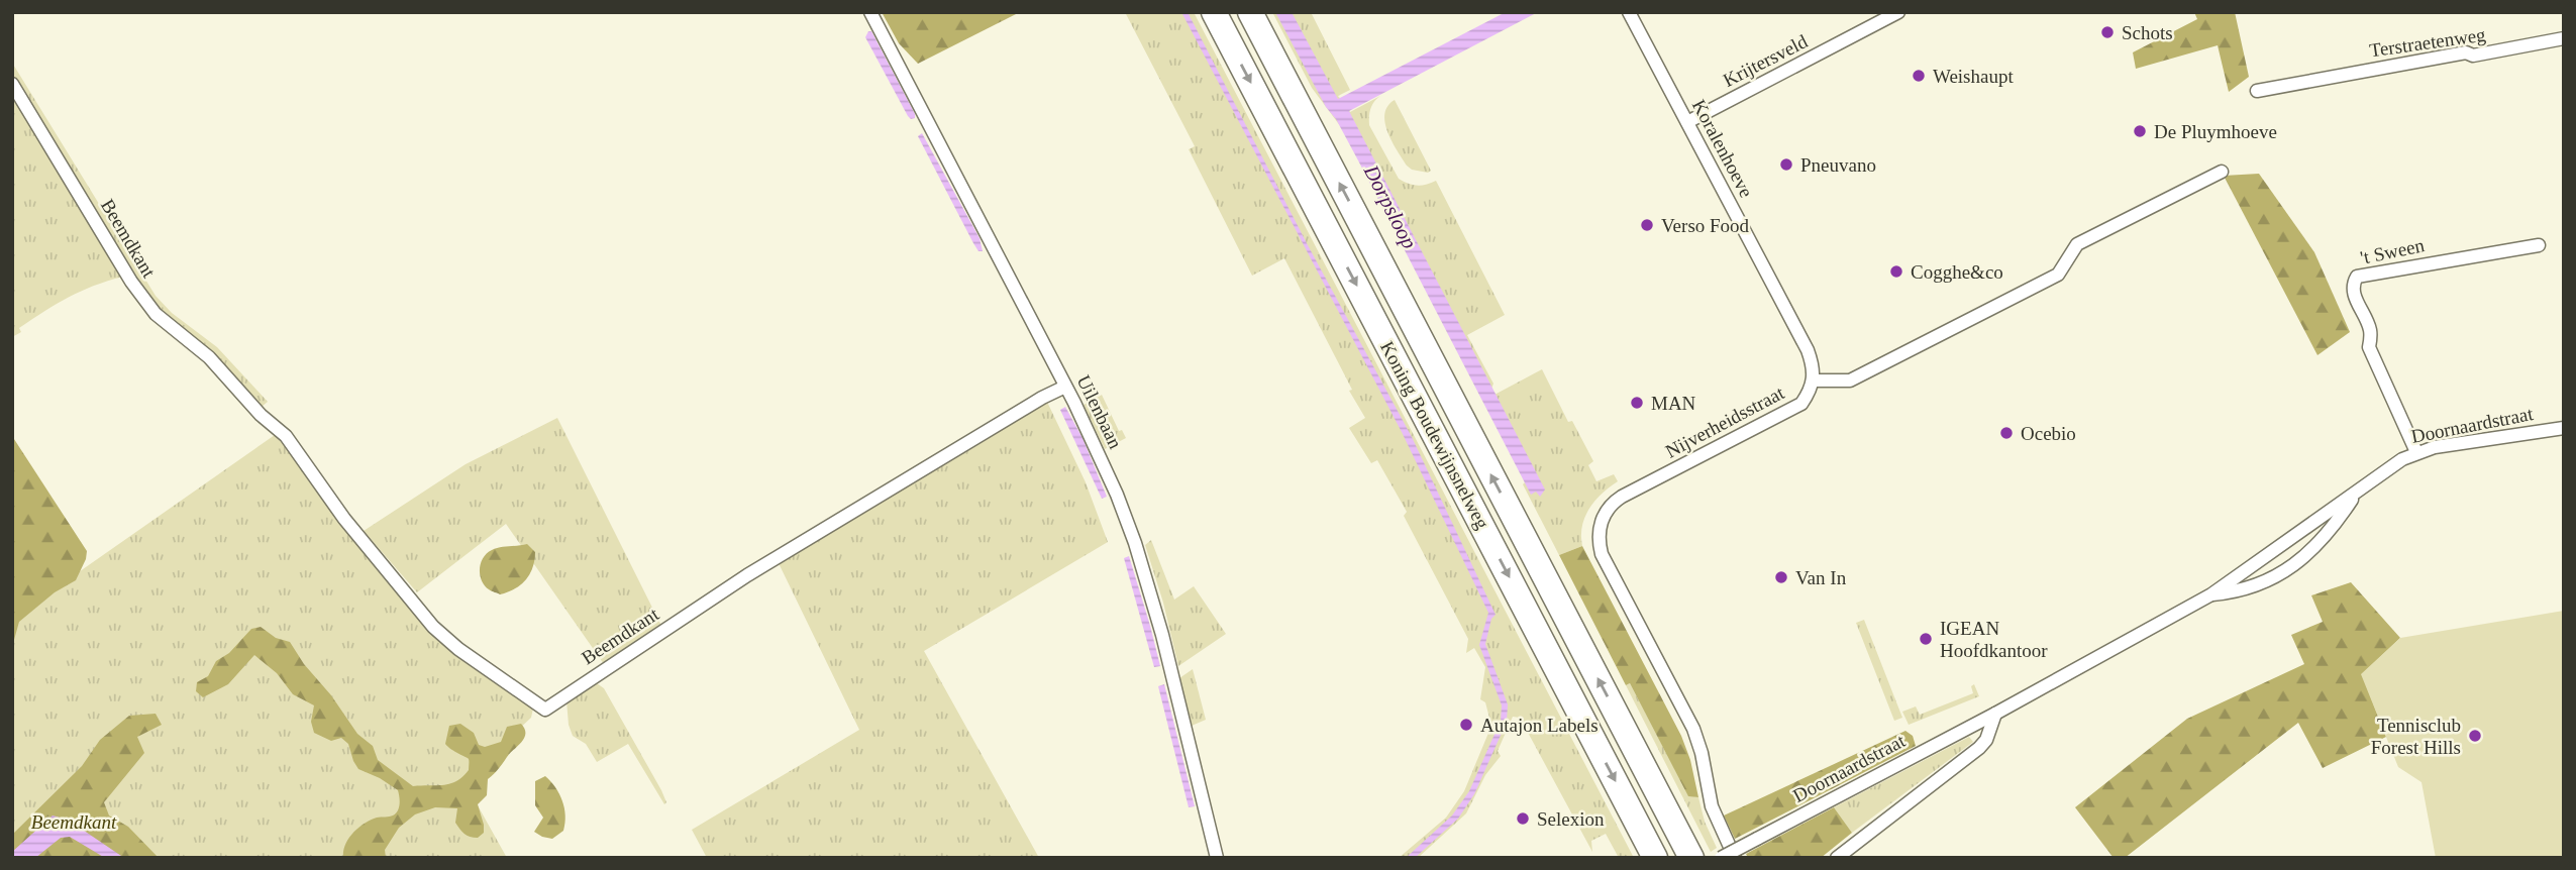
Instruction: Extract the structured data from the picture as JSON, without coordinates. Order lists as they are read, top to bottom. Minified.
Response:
{"streets":{"highway":["Koning Boudewijnsnelweg"],"street":["Terstraetenweg","Krijtersveld","Koralenhoeve","Beemdkant","'t Sween","Uilenbaan","Nijverheidsstraat","Doornaardstraat"]},"crossings":[["Krijtersveld","Koralenhoeve"],["Koralenhoeve","Nijverheidsstraat"],["Beemdkant","Uilenbaan"],["'t Sween","Doornaardstraat"]],"water":["Dorpsloop"],"parks":["Beemdkant"],"places":["Schots","Weishaupt","De Pluymhoeve","Pneuvano","Verso Food","Cogghe&co","MAN","Ocebio","Van In","IGEAN Hoofdkantoor","Autajon Labels","Tennisclub Forest Hills","Selexion"]}
